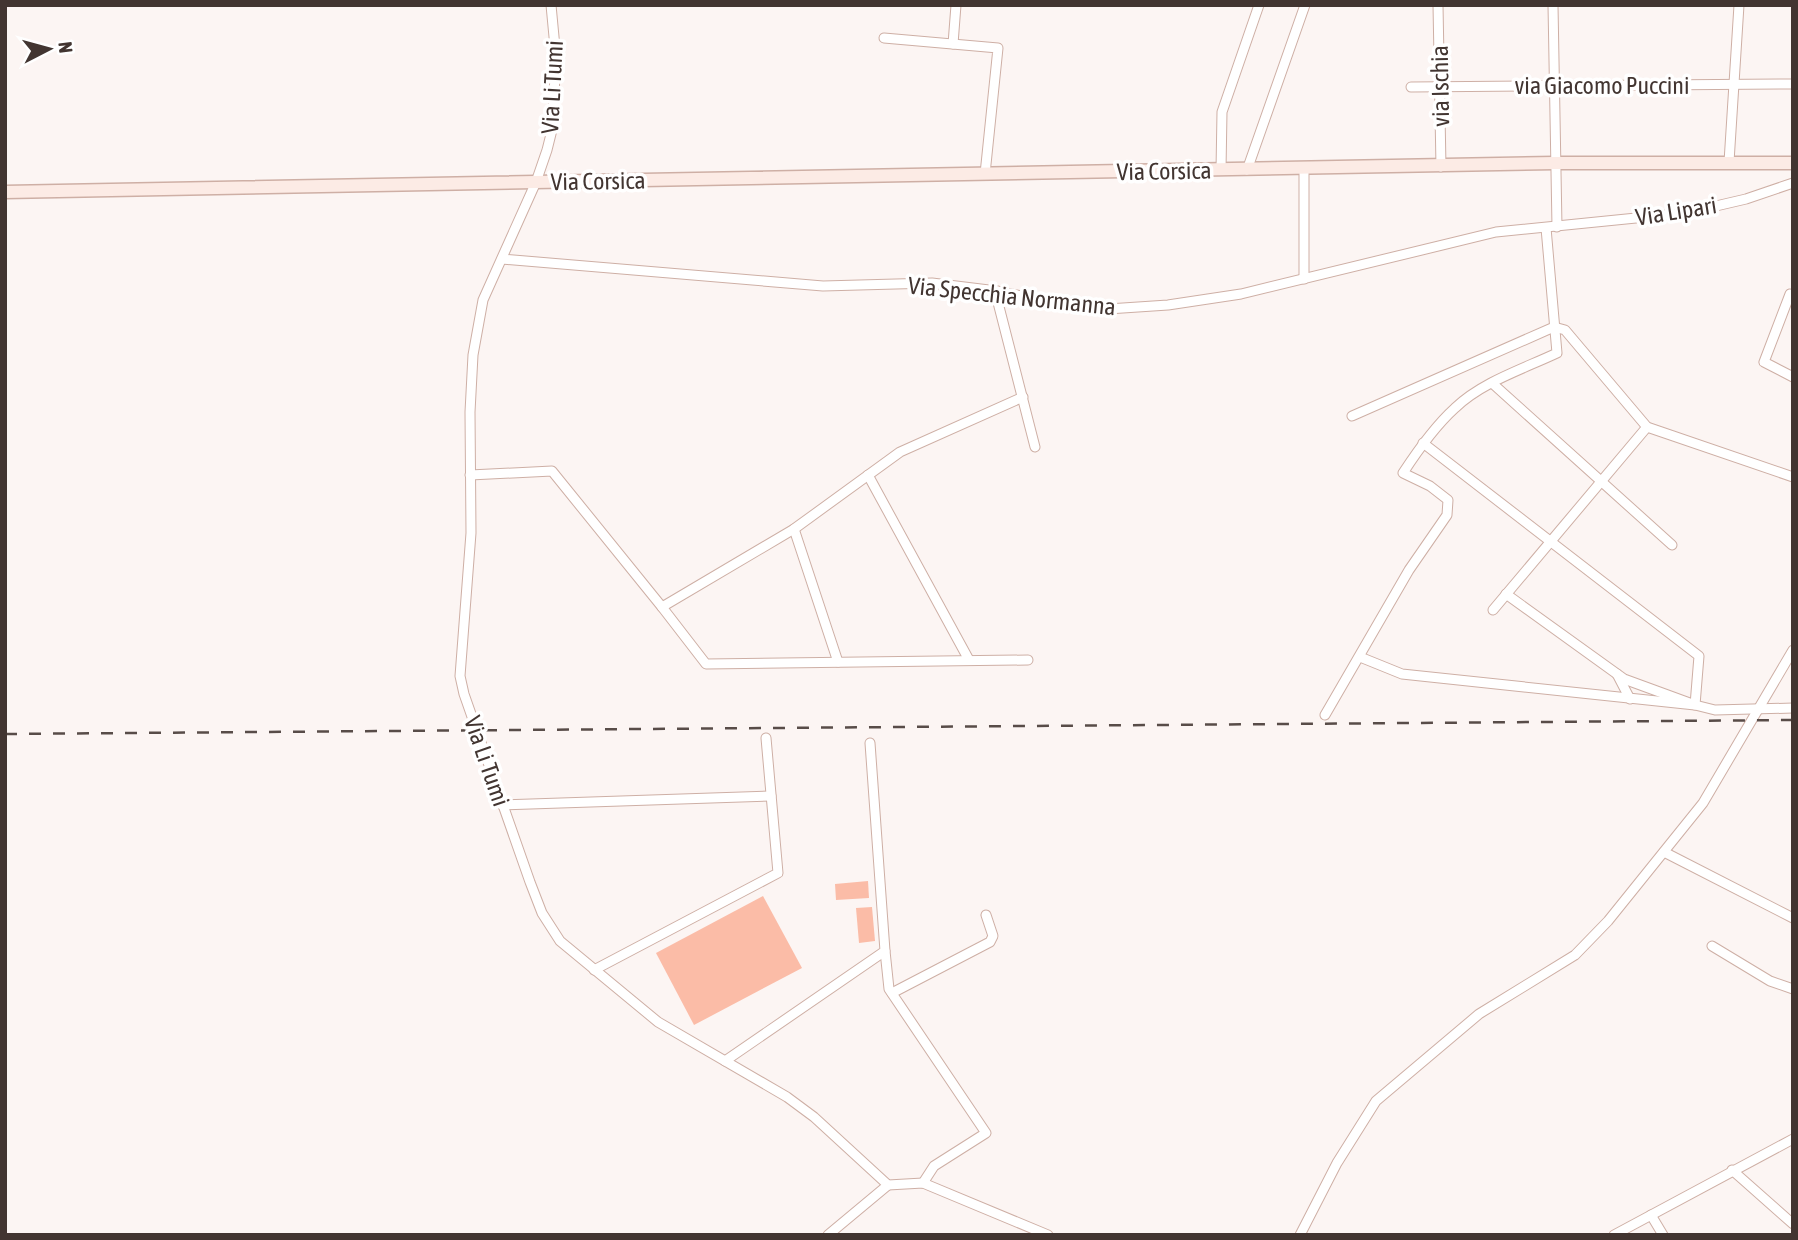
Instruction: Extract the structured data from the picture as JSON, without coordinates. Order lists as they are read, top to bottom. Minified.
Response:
{"streets":{"main road":["Via Corsica"],"street":["via Giacomo Puccini","via Ischia","Via Li Tumi","Via Lipari","Via Specchia Normanna"]},"crossings":[["via Giacomo Puccini","via Ischia"],["via Ischia","Via Corsica"],["Via Li Tumi","Via Corsica"],["Via Li Tumi","Via Specchia Normanna"],["Via Lipari","Via Specchia Normanna"]],"north":"right"}
